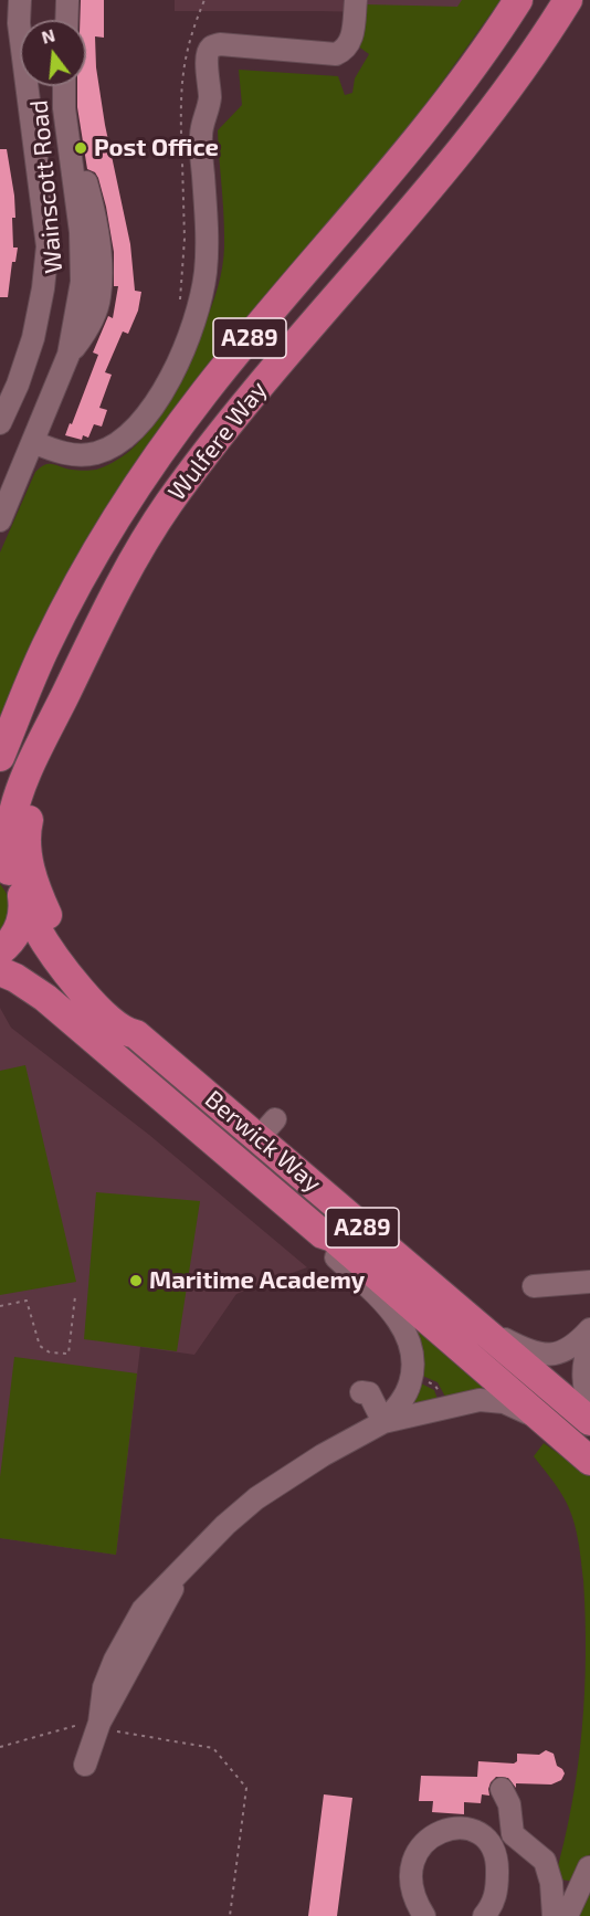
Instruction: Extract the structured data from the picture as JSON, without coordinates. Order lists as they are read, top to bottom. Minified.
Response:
{"streets":{"main road":["A289","Wulfere Way","Berwick Way"],"street":["Wainscott Road"]},"crossings":[["A289","Wulfere Way"],["A289","Berwick Way"],["Wulfere Way","Berwick Way"]],"places":["Post Office","Maritime Academy"],"north":"top"}
